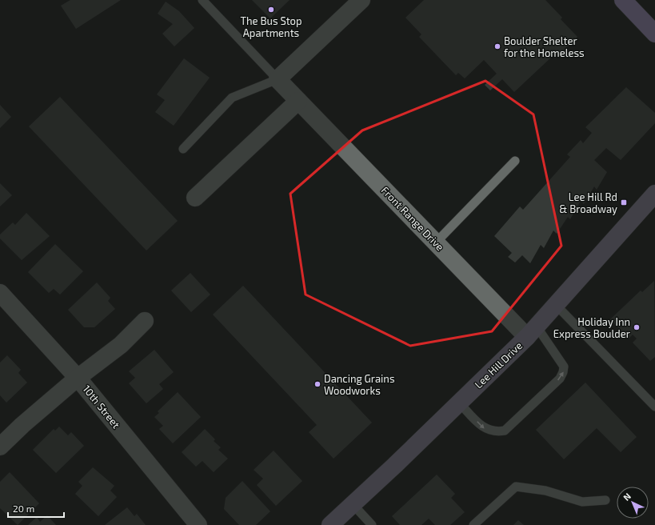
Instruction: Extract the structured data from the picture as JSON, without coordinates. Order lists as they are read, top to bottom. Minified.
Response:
{"streets":{"street":["Front Range Drive","Lee Hill Drive","10th Street"]},"crossings":[["Front Range Drive","Lee Hill Drive"]],"places":{"other":["The Bus Stop Apartments","Boulder Shelter for the Homeless","Holiday Inn Express Boulder","Dancing Grains Woodworks"],"transit":["Lee Hill Rd & Broadway"]},"scale_bar":"20 m","north":"top left"}
